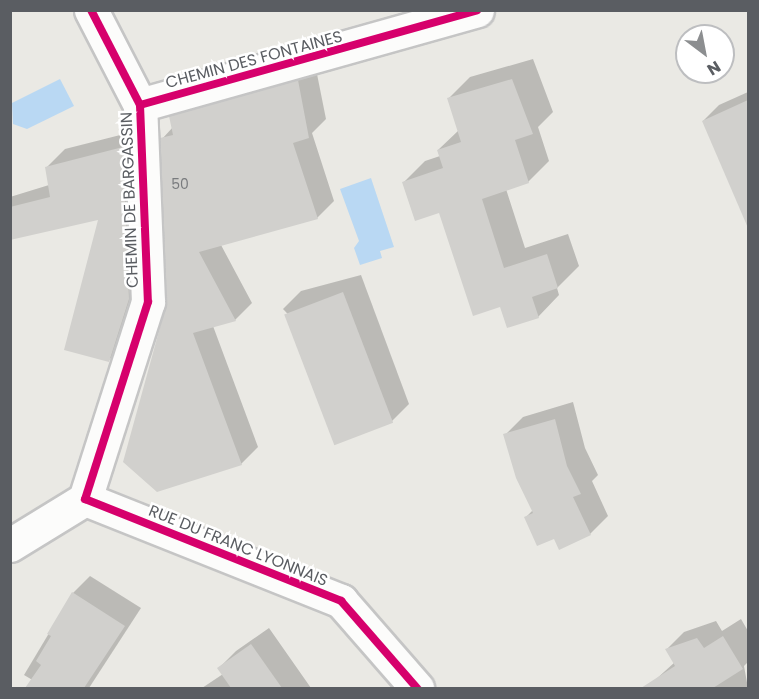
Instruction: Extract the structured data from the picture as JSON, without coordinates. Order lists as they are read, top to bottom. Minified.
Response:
{"streets":{"street":["CHEMIN DES FONTAINES","CHEMIN DE BARGASSIN","RUE DU FRANC LYONNAIS"]},"crossings":[["CHEMIN DES FONTAINES","CHEMIN DE BARGASSIN"],["CHEMIN DE BARGASSIN","RUE DU FRANC LYONNAIS"]],"house_numbers":["50"],"north":"bottom right"}
